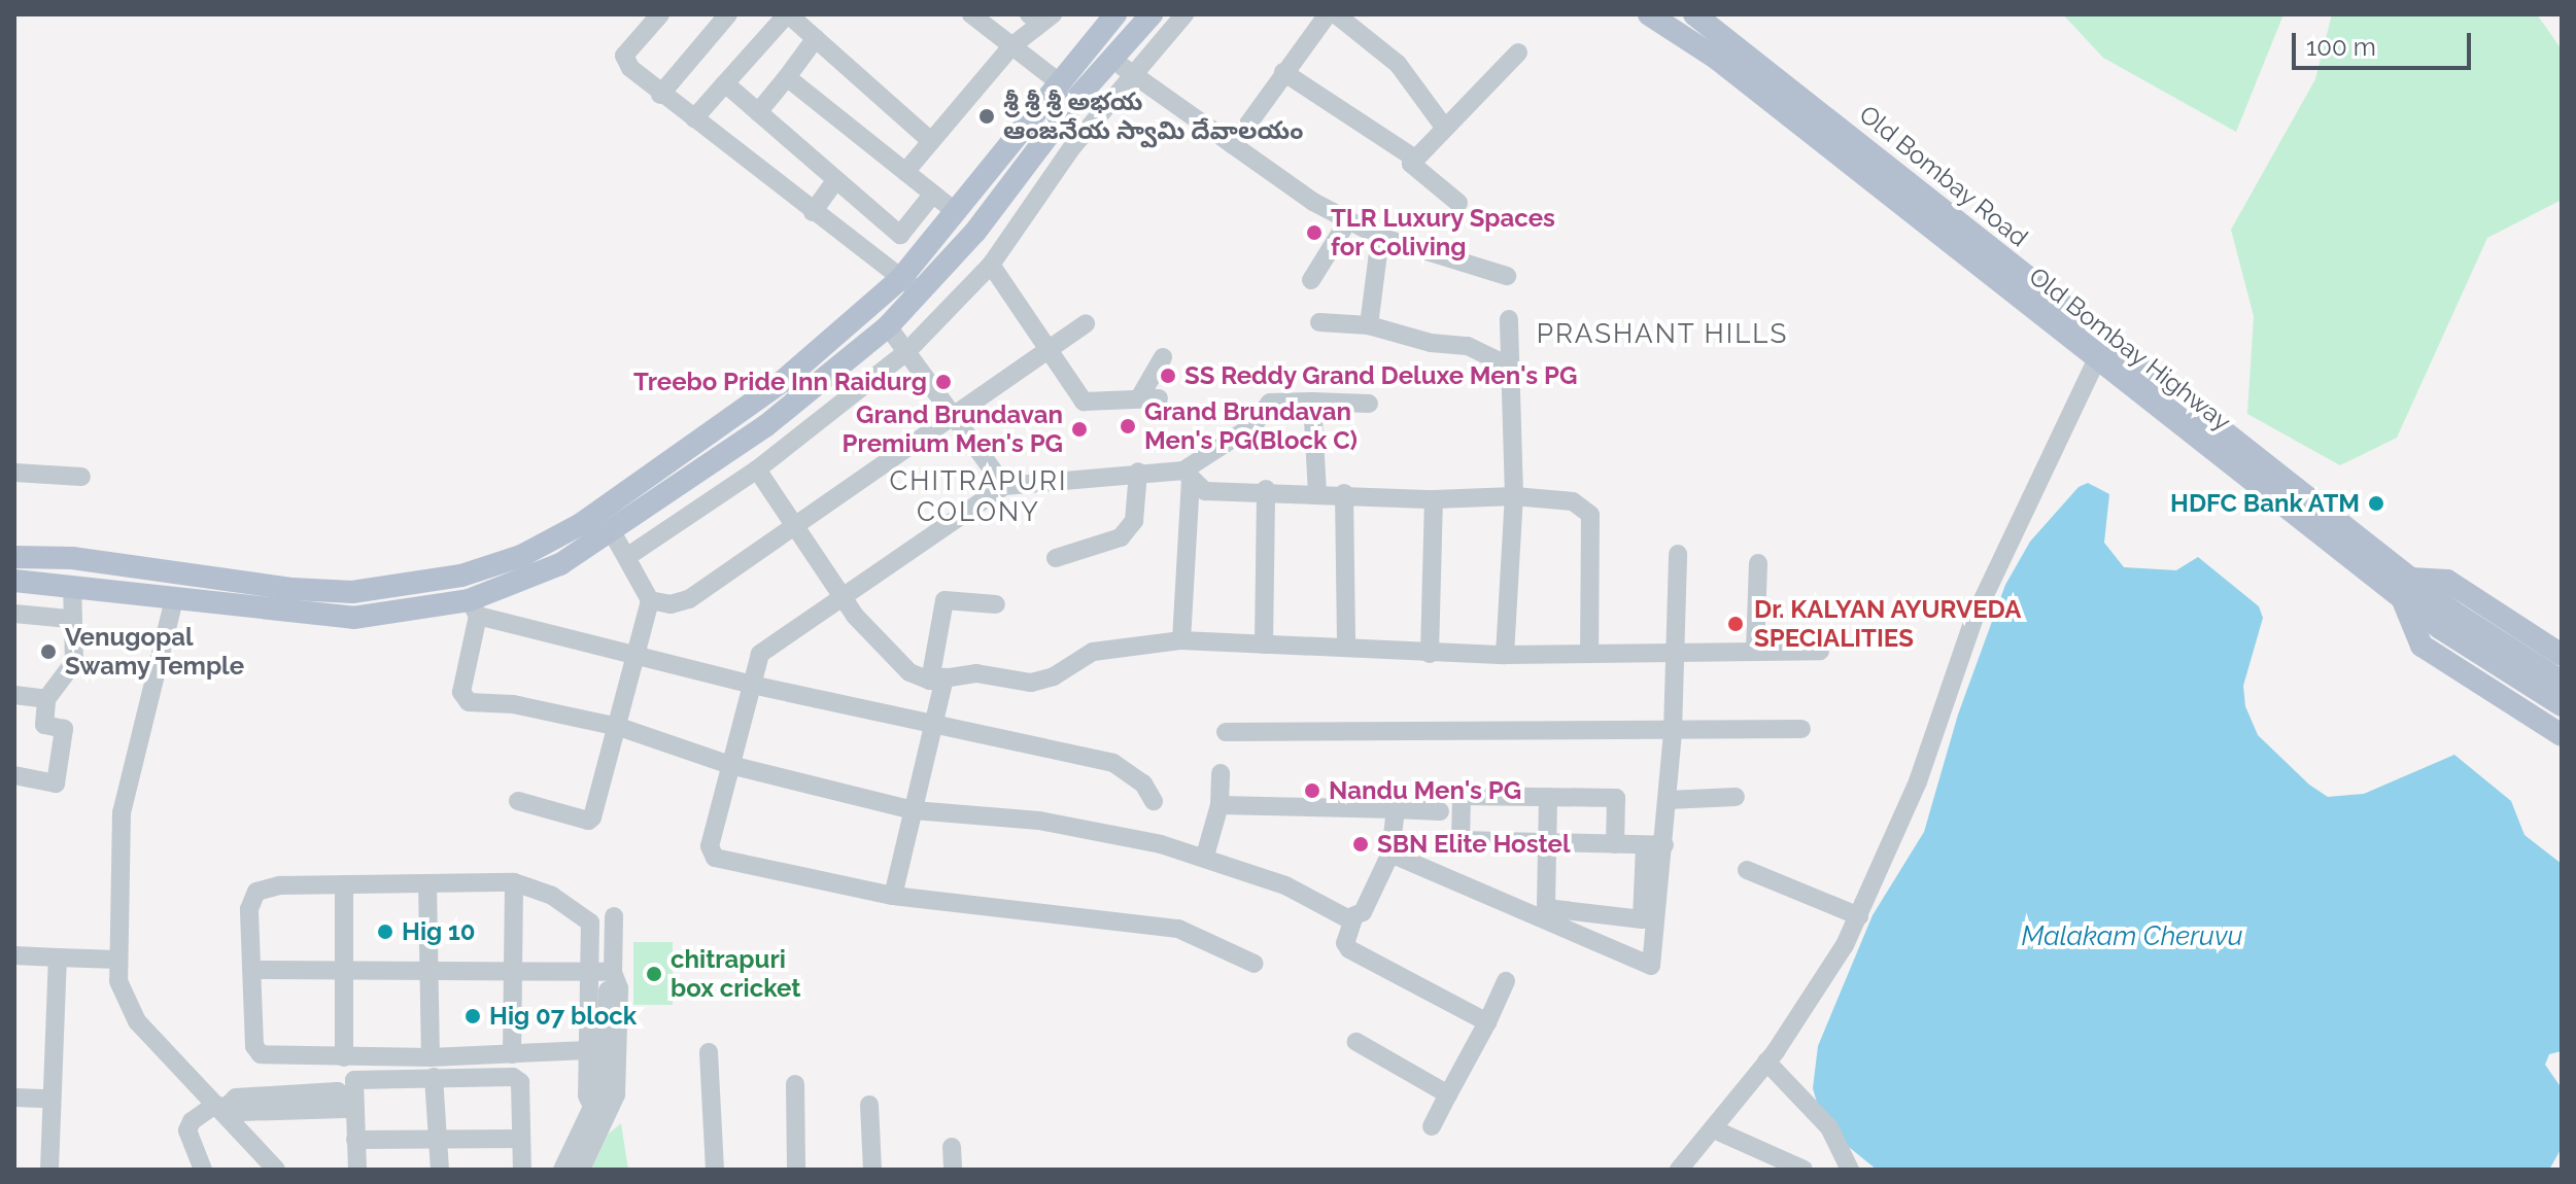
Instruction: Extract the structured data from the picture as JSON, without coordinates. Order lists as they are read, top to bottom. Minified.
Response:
{"streets":{"main road":["Old Bombay Road","Old Bombay Highway"]},"crossings":[["Old Bombay Road","Old Bombay Highway"]],"districts":["PRASHANT HILLS","CHITRAPURI COLONY"],"water":["Malakam Cheruvu"],"places":["శ్రీ శ్రీ శ్రీ అభయ ఆంజనేయ స్వామి దేవాలయం","TLR Luxury Spaces for Coliving","SS Reddy Grand Deluxe Men's PG","Treebo Pride Inn Raidurg","Grand Brundavan Men's PG(Block C)","Grand Brundavan Premium Men's PG","HDFC Bank ATM","Dr. KALYAN AYURVEDA SPECIALITIES","Venugopal Swamy Temple","Nandu Men's PG","SBN Elite Hostel","Hig 10","chitrapuri box cricket","Hig 07 block"],"scale_bar":"100 m"}
